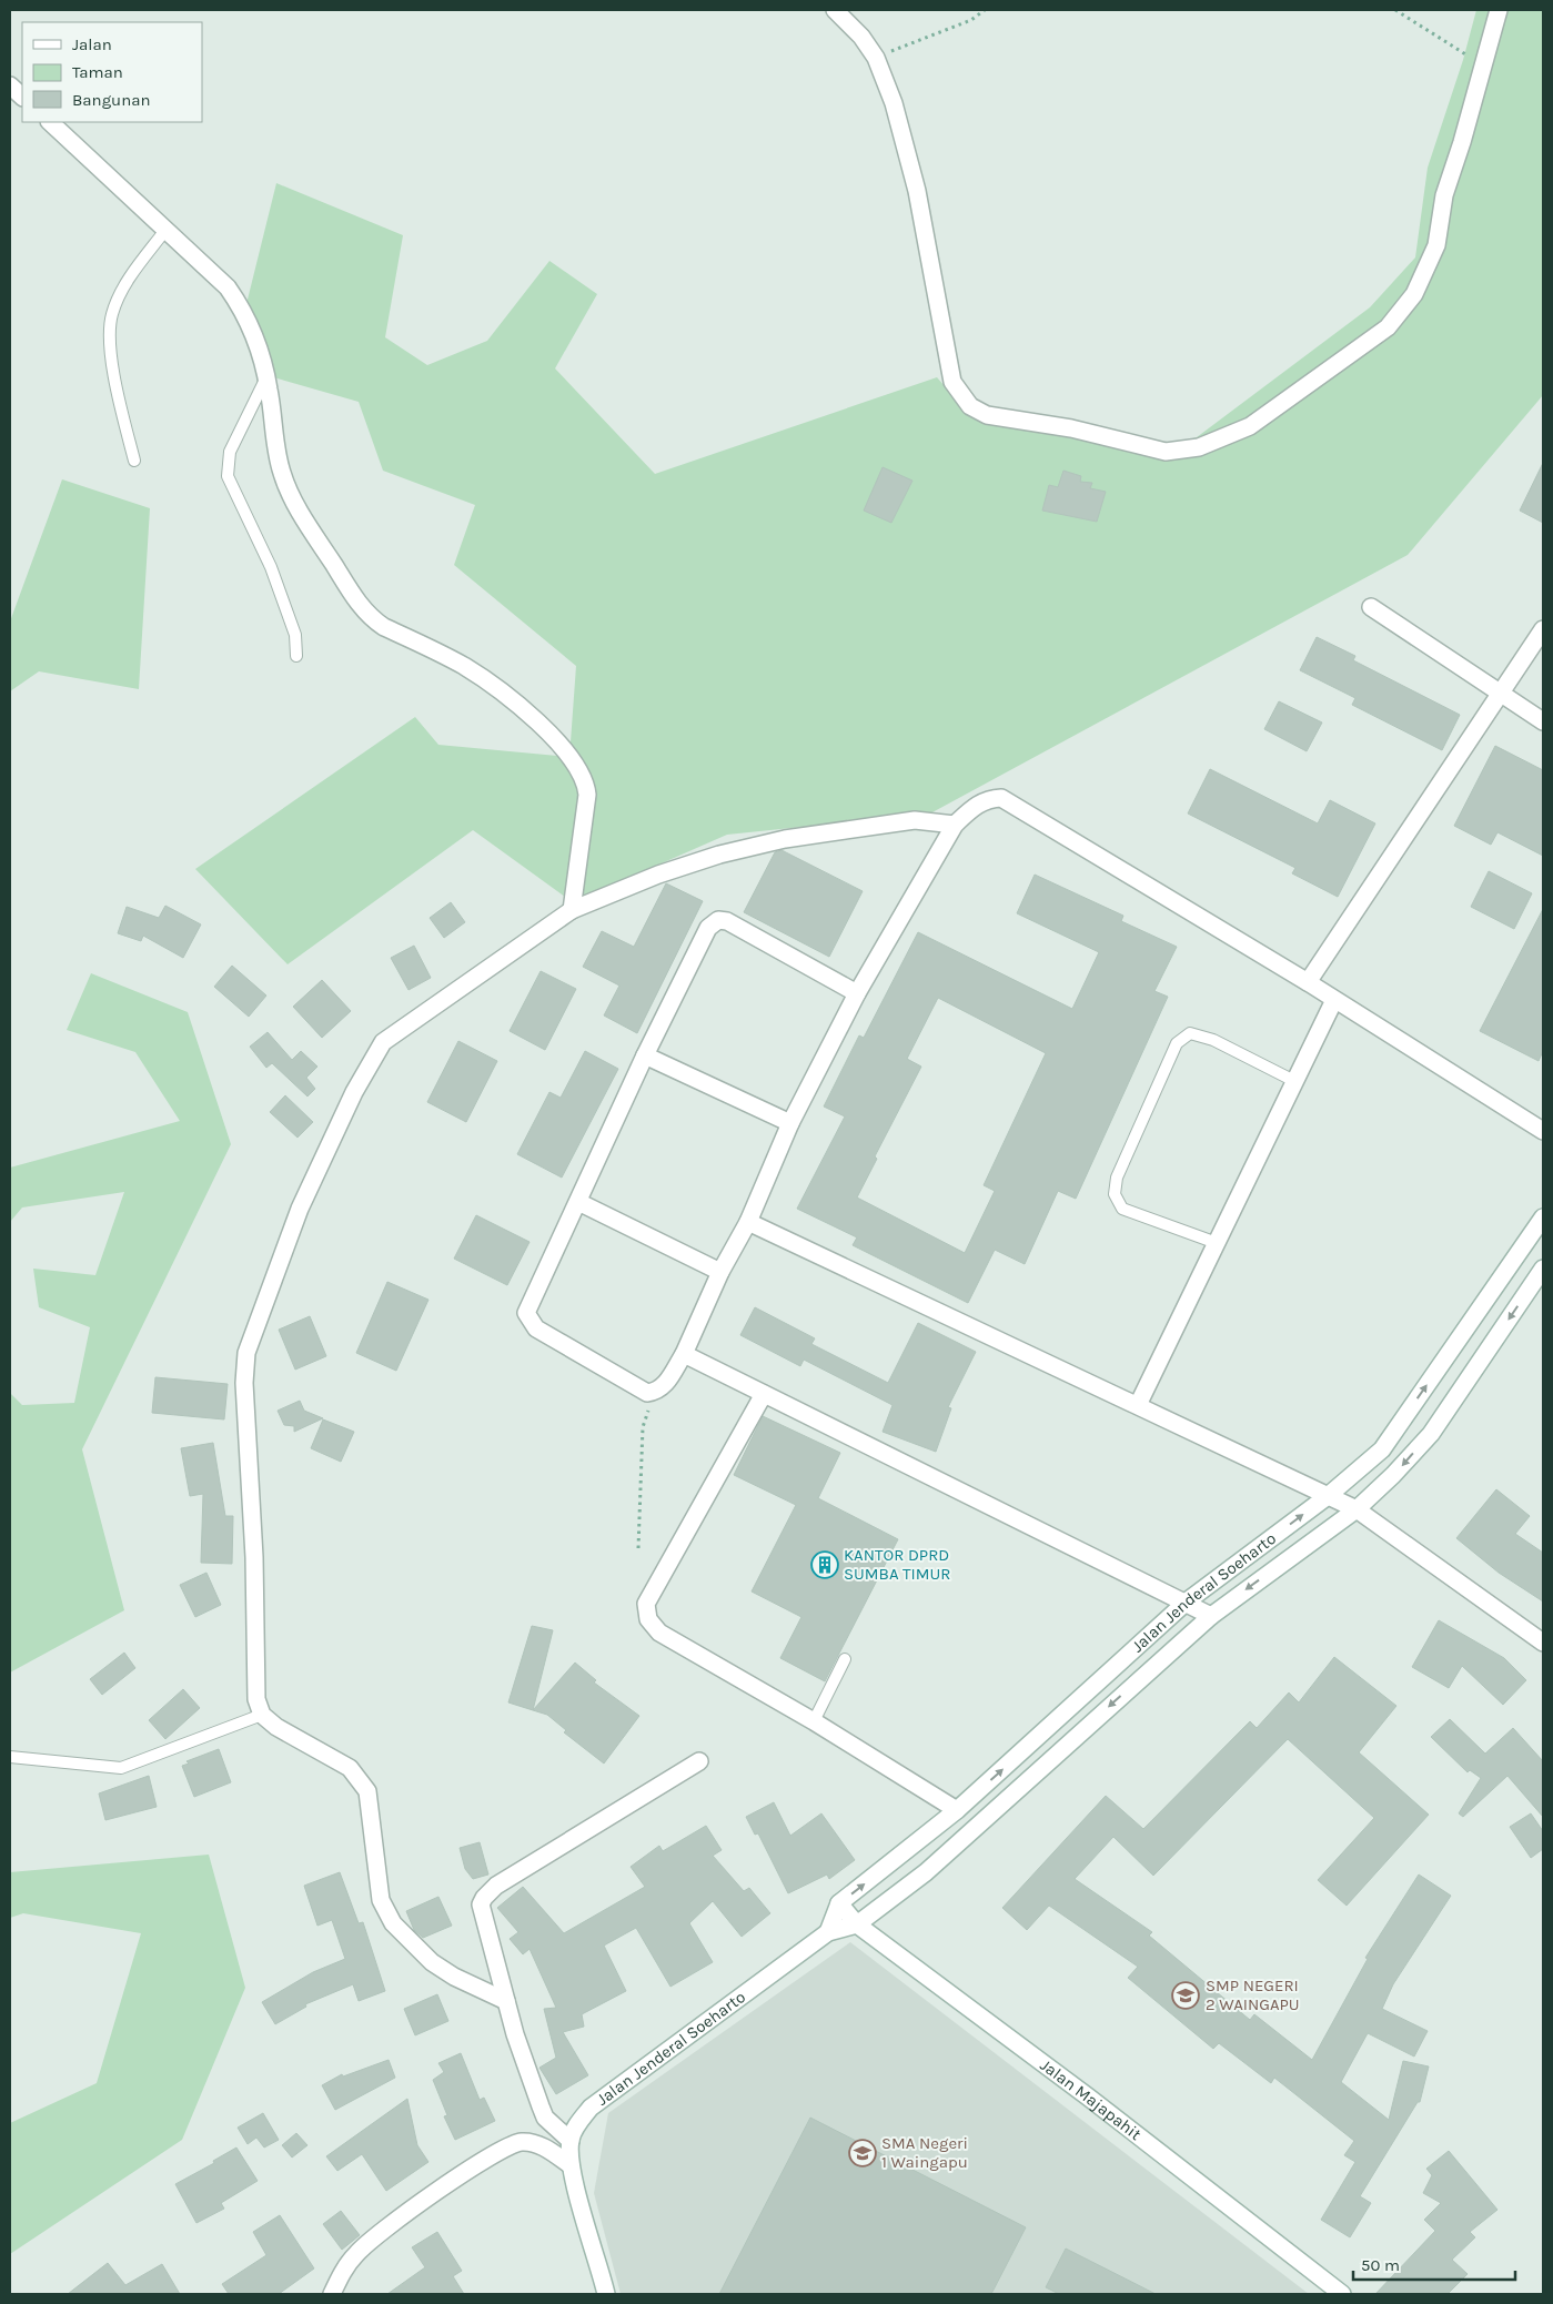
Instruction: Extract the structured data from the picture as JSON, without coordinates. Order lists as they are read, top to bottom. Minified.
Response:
{"streets":{"street":["Jalan Jenderal Soeharto","Jalan Majapahit"]},"crossings":[["Jalan Jenderal Soeharto","Jalan Majapahit"]],"places":{"building":["KANTOR DPRD SUMBA TIMUR"],"school or university":["SMP NEGERI 2 WAINGAPU","SMA Negeri 1 Waingapu"]},"legend":["Jalan","Taman","Bangunan"],"scale_bar":"50 m"}
